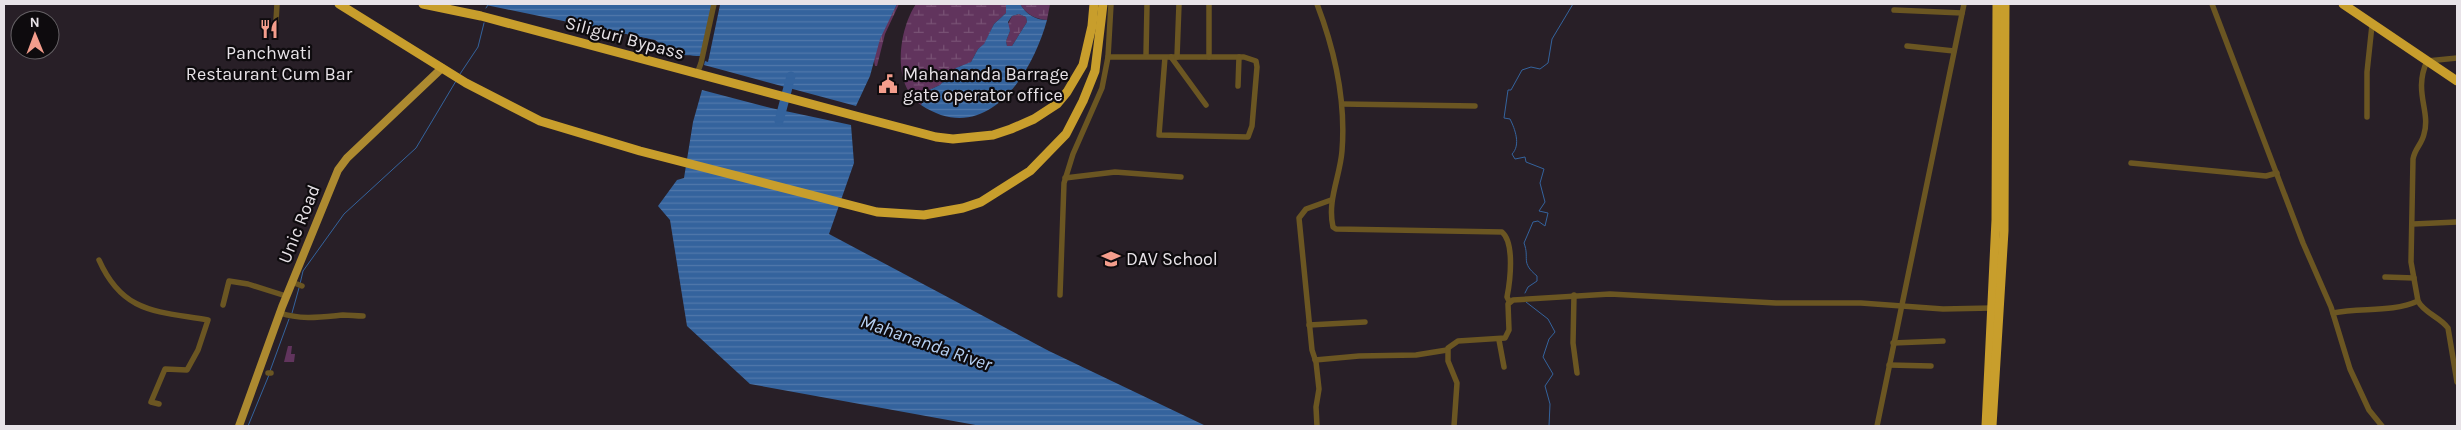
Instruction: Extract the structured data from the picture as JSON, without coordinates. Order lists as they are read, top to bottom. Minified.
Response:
{"streets":{"highway":["Siliguri Bypass"],"main road":["Unic Road"]},"water":["Mahananda River"],"places":{"restaurant":["Panchwati Restaurant Cum Bar"],"public building":["Mahananda Barrage gate operator office"],"school or university":["DAV School"]},"north":"top"}
